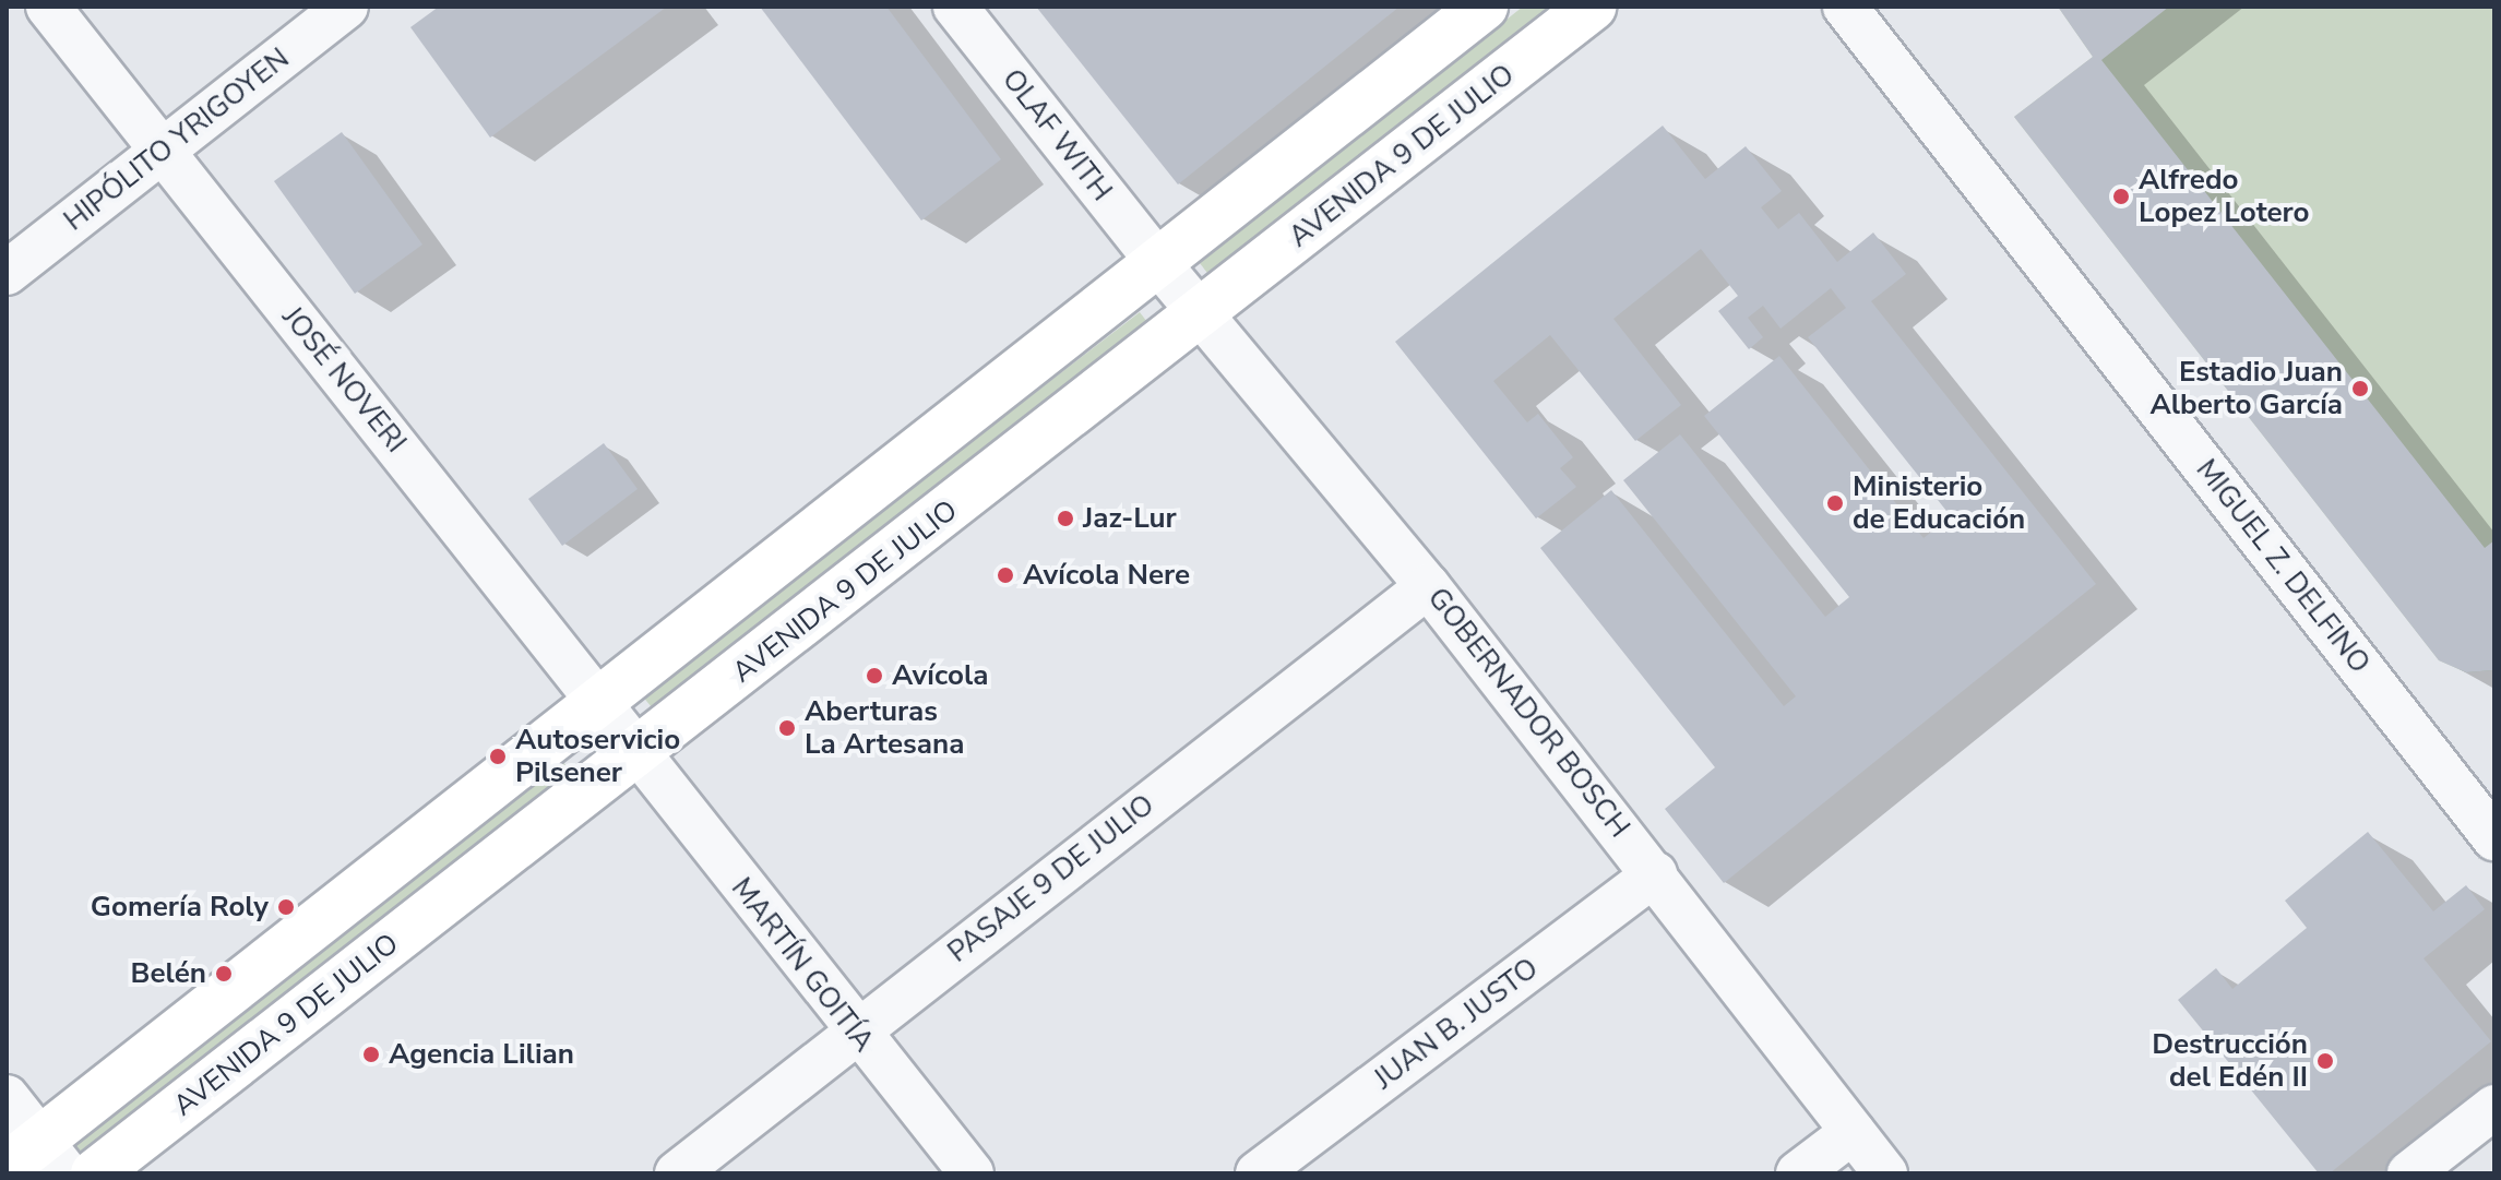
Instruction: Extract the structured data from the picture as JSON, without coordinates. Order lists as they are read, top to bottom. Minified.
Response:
{"streets":{"main road":["AVENIDA 9 DE JULIO"],"street":["OLAF WITH","HIPÓLITO YRIGOYEN","JOSÉ NOVERI","MIGUEL Z. DELFINO","GOBERNADOR BOSCH","PASAJE 9 DE JULIO","MARTÍN GOITÍA","JUAN B. JUSTO"]},"crossings":[["OLAF WITH","GOBERNADOR BOSCH"],["HIPÓLITO YRIGOYEN","JOSÉ NOVERI"],["AVENIDA 9 DE JULIO","JOSÉ NOVERI"],["AVENIDA 9 DE JULIO","GOBERNADOR BOSCH"],["AVENIDA 9 DE JULIO","MARTÍN GOITÍA"],["JOSÉ NOVERI","MARTÍN GOITÍA"],["GOBERNADOR BOSCH","PASAJE 9 DE JULIO"],["GOBERNADOR BOSCH","JUAN B. JUSTO"],["PASAJE 9 DE JULIO","MARTÍN GOITÍA"]],"places":["Alfredo Lopez Lotero","Estadio Juan Alberto García","Ministerio de Educación","Jaz-Lur","Avícola Nere","Avícola","Aberturas La Artesana","Autoservicio Pilsener","Gomería Roly","Belén","Agencia Lilian","Destrucción del Edén II"]}
